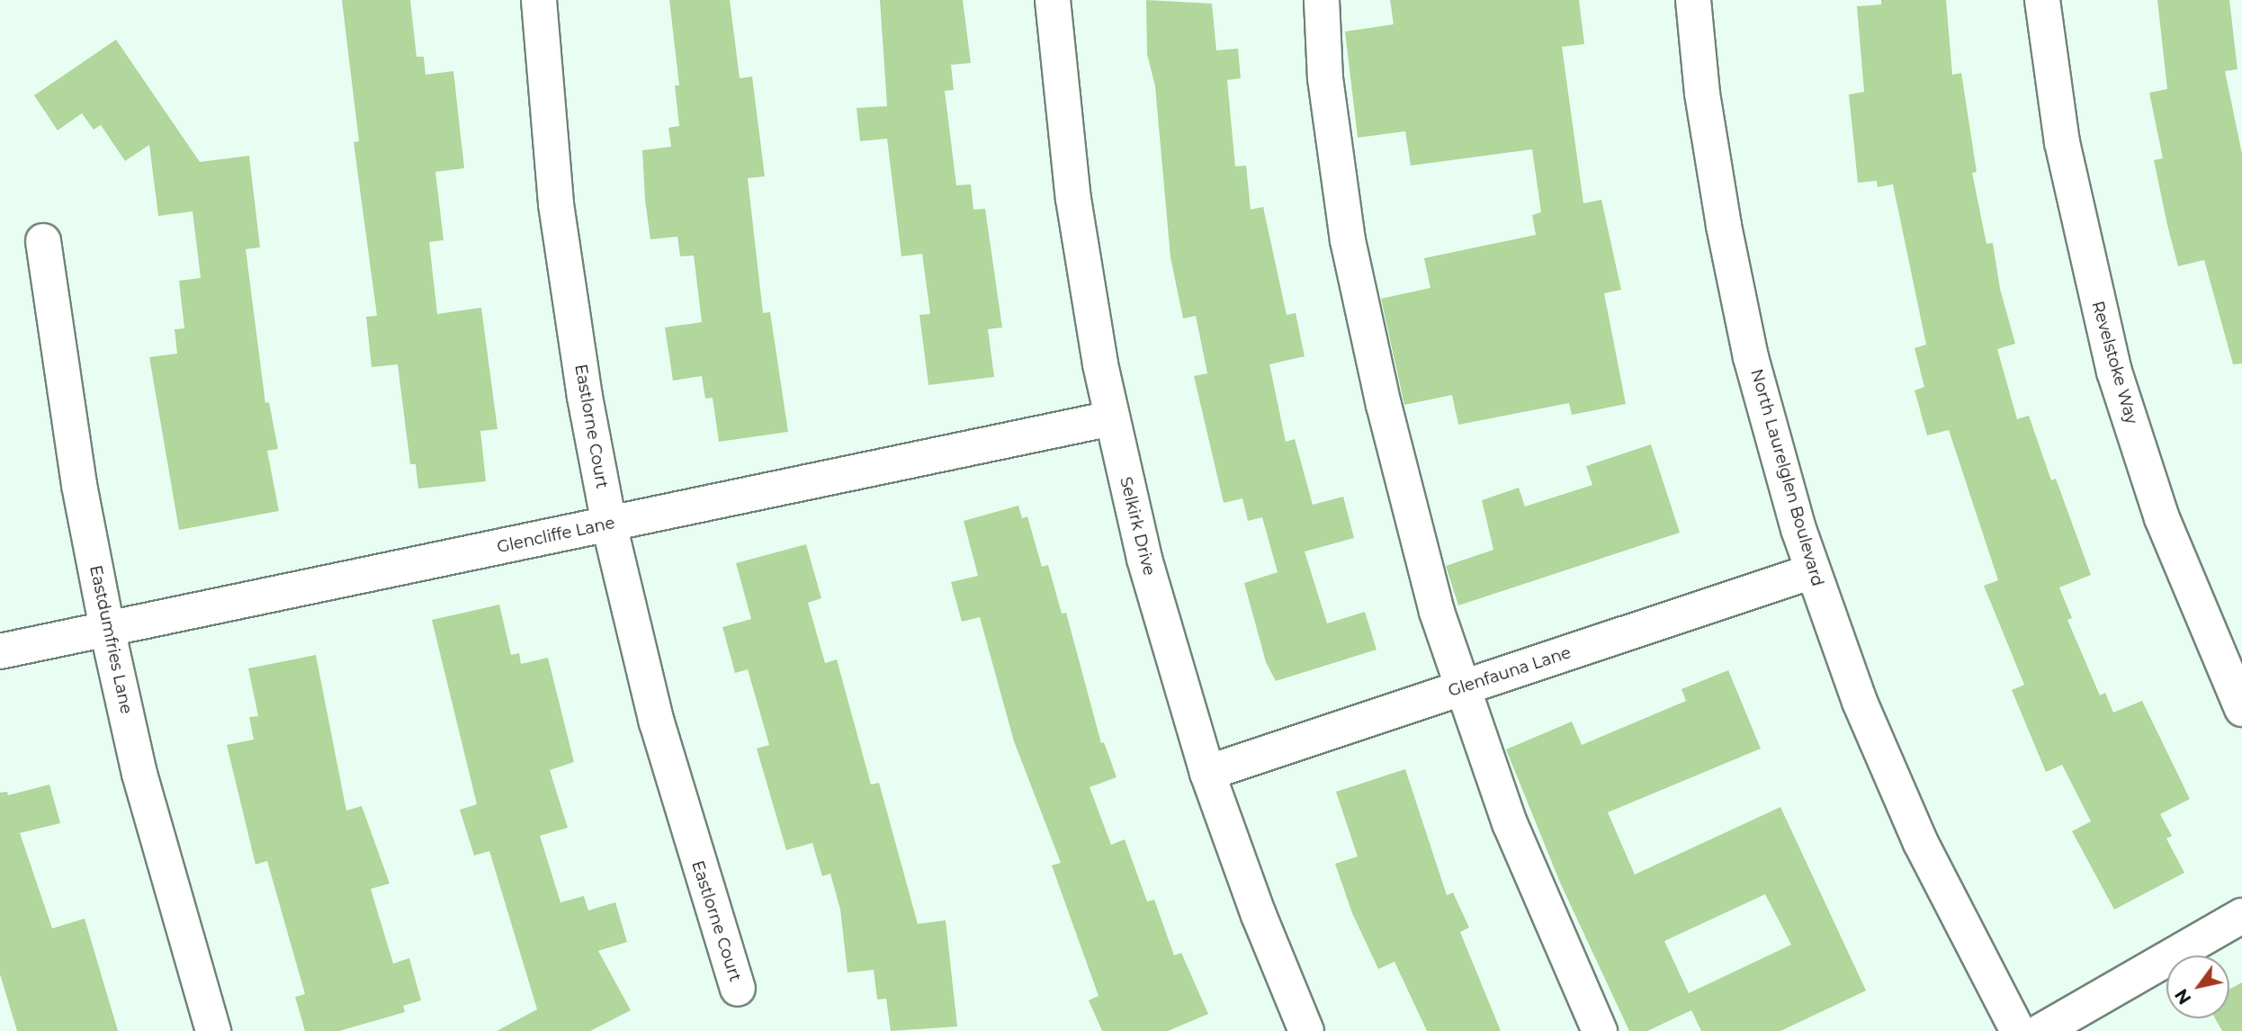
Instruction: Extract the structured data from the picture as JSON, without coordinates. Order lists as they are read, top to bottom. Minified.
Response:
{"streets":{"street":["Revelstoke Way","Eastlorne Court","North Laurelglen Boulevard","Selkirk Drive","Glencliffe Lane","Eastdumfries Lane","Glenfauna Lane"]},"crossings":[["Eastlorne Court","Glencliffe Lane"],["North Laurelglen Boulevard","Glenfauna Lane"],["Selkirk Drive","Glencliffe Lane"],["Selkirk Drive","Glenfauna Lane"],["Glencliffe Lane","Eastdumfries Lane"]],"north":"bottom left"}
